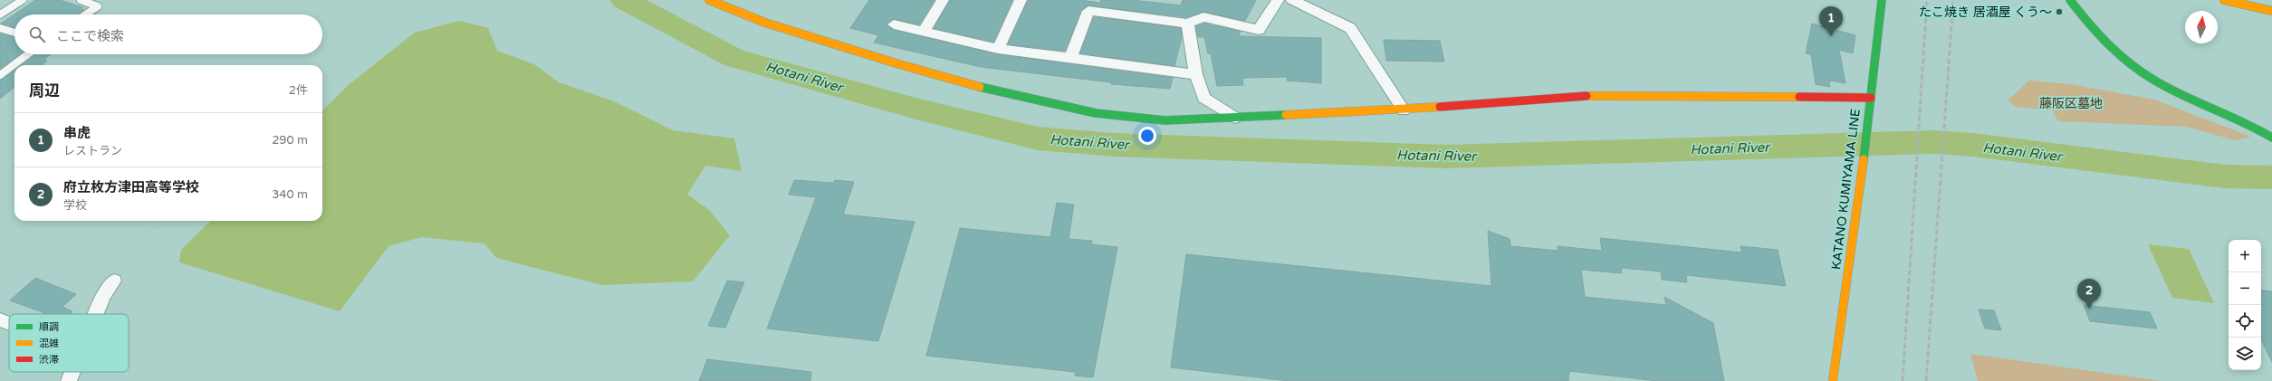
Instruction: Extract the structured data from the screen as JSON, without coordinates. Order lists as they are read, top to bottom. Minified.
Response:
{"streets":{"street":["KATANO KUMIYAMA LINE"]},"water":["Hotani River"],"parks":["藤阪区墓地"],"places":["たこ焼き 居酒屋 くう～"],"legend":["順調","混雑","渋滞"],"north":"top","page":{"pins":["1","2"],"search":"ここで検索","heading":["周辺","2件"],"list":[{"mark":"1","name":"串虎","note":"レストラン","value":"290 m"},{"mark":"2","name":"府立枚方津田高等学校","note":"学校","value":"340 m"}],"map_buttons":["+","−"]}}
